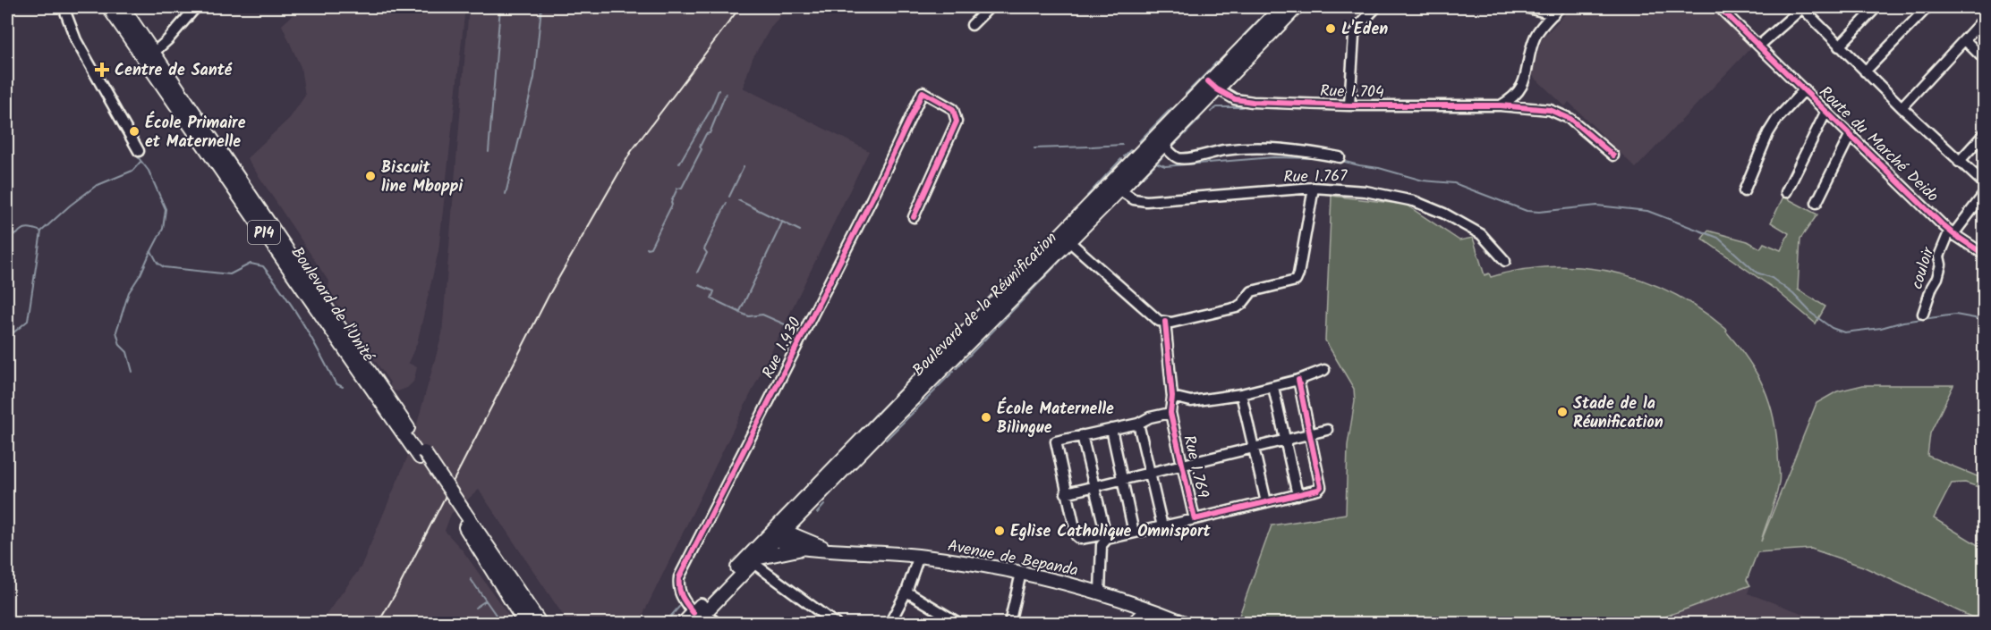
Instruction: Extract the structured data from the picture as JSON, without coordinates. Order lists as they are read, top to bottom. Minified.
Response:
{"streets":{"main road":["P14","Boulevard de l'Unité","Boulevard de la Réunification","Avenue de Bepanda"],"street":["Rue 1.704","Route du Marché Deido","Rue 1.767","couloir","Rue 1.430","Rue 1.769"]},"crossings":[["Rue 1.704","Boulevard de la Réunification"],["Route du Marché Deido","couloir"],["Rue 1.767","Boulevard de la Réunification"],["P14","Boulevard de l'Unité"],["Boulevard de la Réunification","Rue 1.430"],["Boulevard de la Réunification","Avenue de Bepanda"]],"places":{"other":["L'Eden","École Primaire et Maternelle","Biscuit line Mboppi","Stade de la Réunification","École Maternelle Bilingue","Eglise Catholique Omnisport"],"health":["Centre de Santé"]}}
